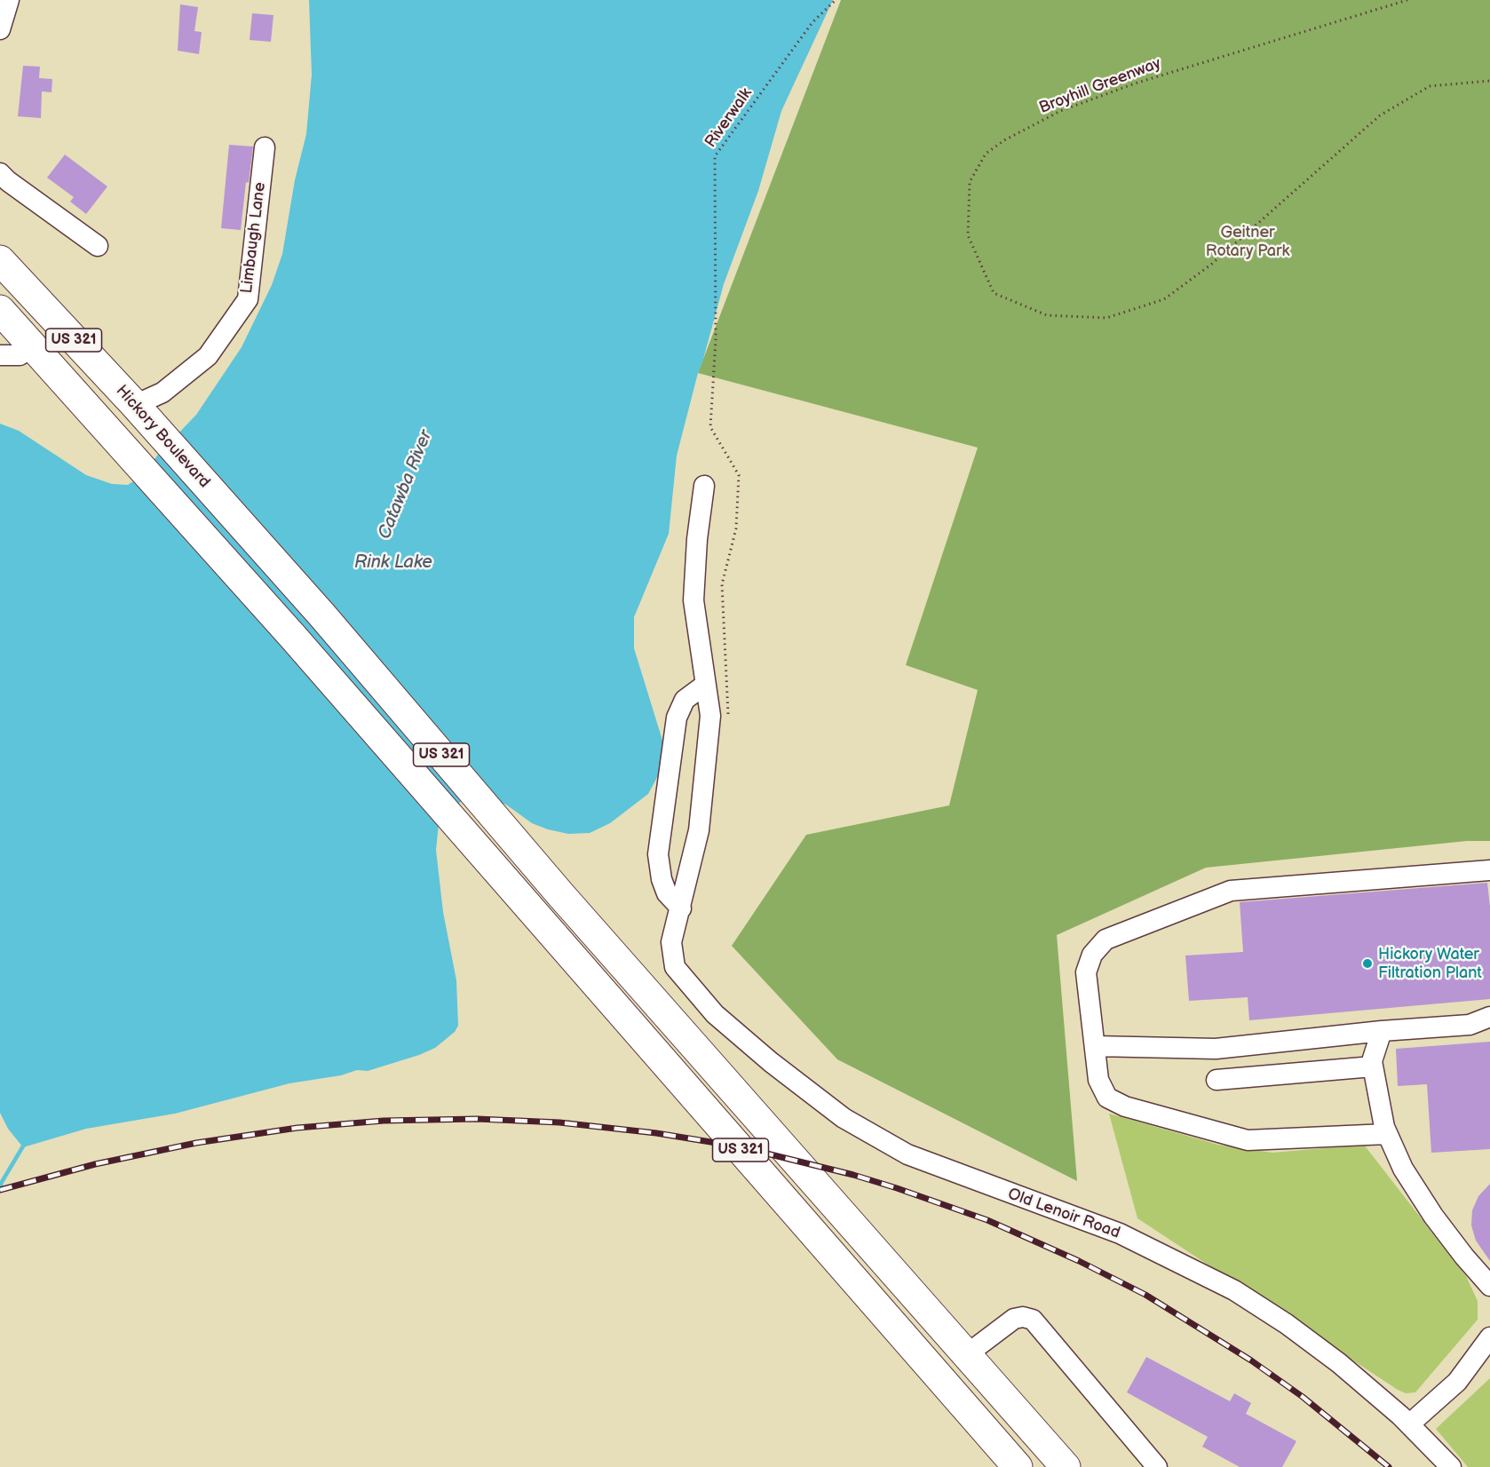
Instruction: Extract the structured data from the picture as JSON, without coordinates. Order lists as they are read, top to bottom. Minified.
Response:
{"streets":{"highway":["US 321","Hickory Boulevard"],"street":["Limbaugh Lane","Old Lenoir Road"],"path":["Broyhill Greenway","Riverwalk"]},"crossings":[["Limbaugh Lane","Hickory Boulevard"],["US 321","Hickory Boulevard"]],"water":["Catawba River","Rink Lake"],"parks":["Geitner Rotary Park"],"places":["Hickory Water Filtration Plant"]}
